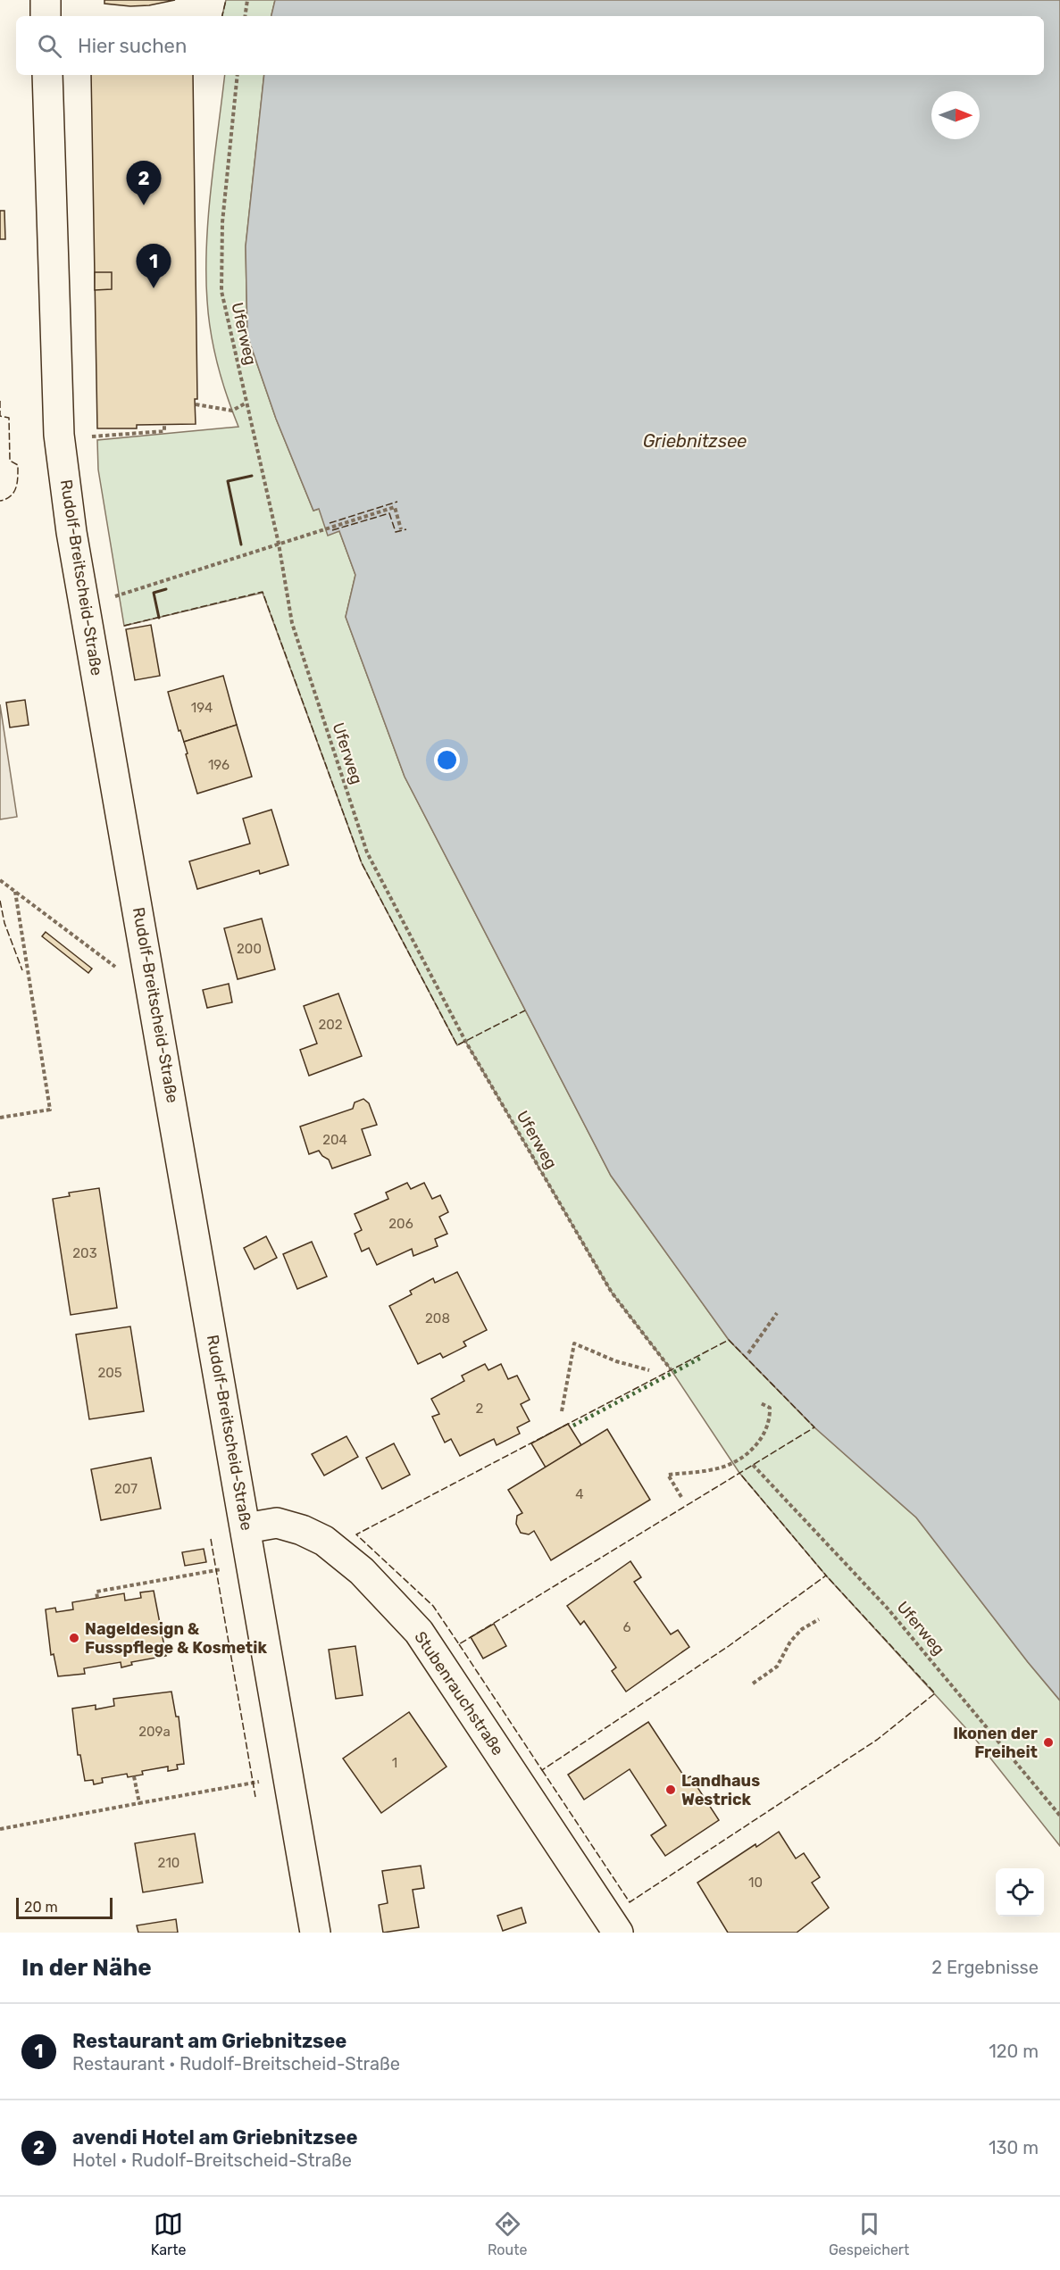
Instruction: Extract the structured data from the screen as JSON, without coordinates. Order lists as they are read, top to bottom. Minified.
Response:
{"streets":{"street":["Rudolf-Breitscheid-Straße","Stubenrauchstraße"],"path":["Uferweg"]},"crossings":[["Rudolf-Breitscheid-Straße","Stubenrauchstraße"]],"water":["Griebnitzsee"],"places":["Nageldesign & Fusspflege & Kosmetik","Ikonen der Freiheit","Landhaus Westrick"],"house_numbers":["194","196","200","202","204","206","203","208","205","2","207","4","6","209a","1","210","10"],"scale_bar":"20 m","north":"right","page":{"search":"Hier suchen","pins":["2","1"],"scale":"20 m","heading":["In der Nähe","2 Ergebnisse"],"list":[{"mark":"1","name":"Restaurant am Griebnitzsee","note":"Restaurant · Rudolf-Breitscheid-Straße","value":"120 m"},{"mark":"2","name":"avendi Hotel am Griebnitzsee","note":"Hotel · Rudolf-Breitscheid-Straße","value":"130 m"}],"nav":["Karte","Route","Gespeichert"]}}
